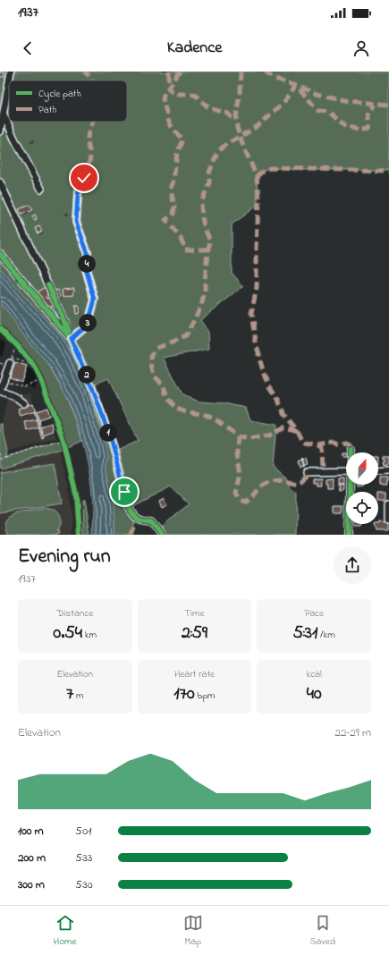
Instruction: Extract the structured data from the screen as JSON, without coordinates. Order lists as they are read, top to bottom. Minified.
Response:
{"legend":["Cycle path","Path"],"north":"top","page":{"status":"19:37","header":"Kadence","pins":["4","3","2","1"],"heading":["Evening run","19:37"],"stats":[["Distance","0.54 km"],["Time","2:59"],["Pace","5:31 /km"],["Elevation","7 m"],["Heart rate","170 bpm"],["kcal","40"]],"chart":["Elevation","22–29 m"],"list":[{"name":"100 m","note":"5:01"},{"name":"200 m","note":"5:33"},{"name":"300 m","note":"5:30"}],"tabs":["Home","Map","Saved"]}}
